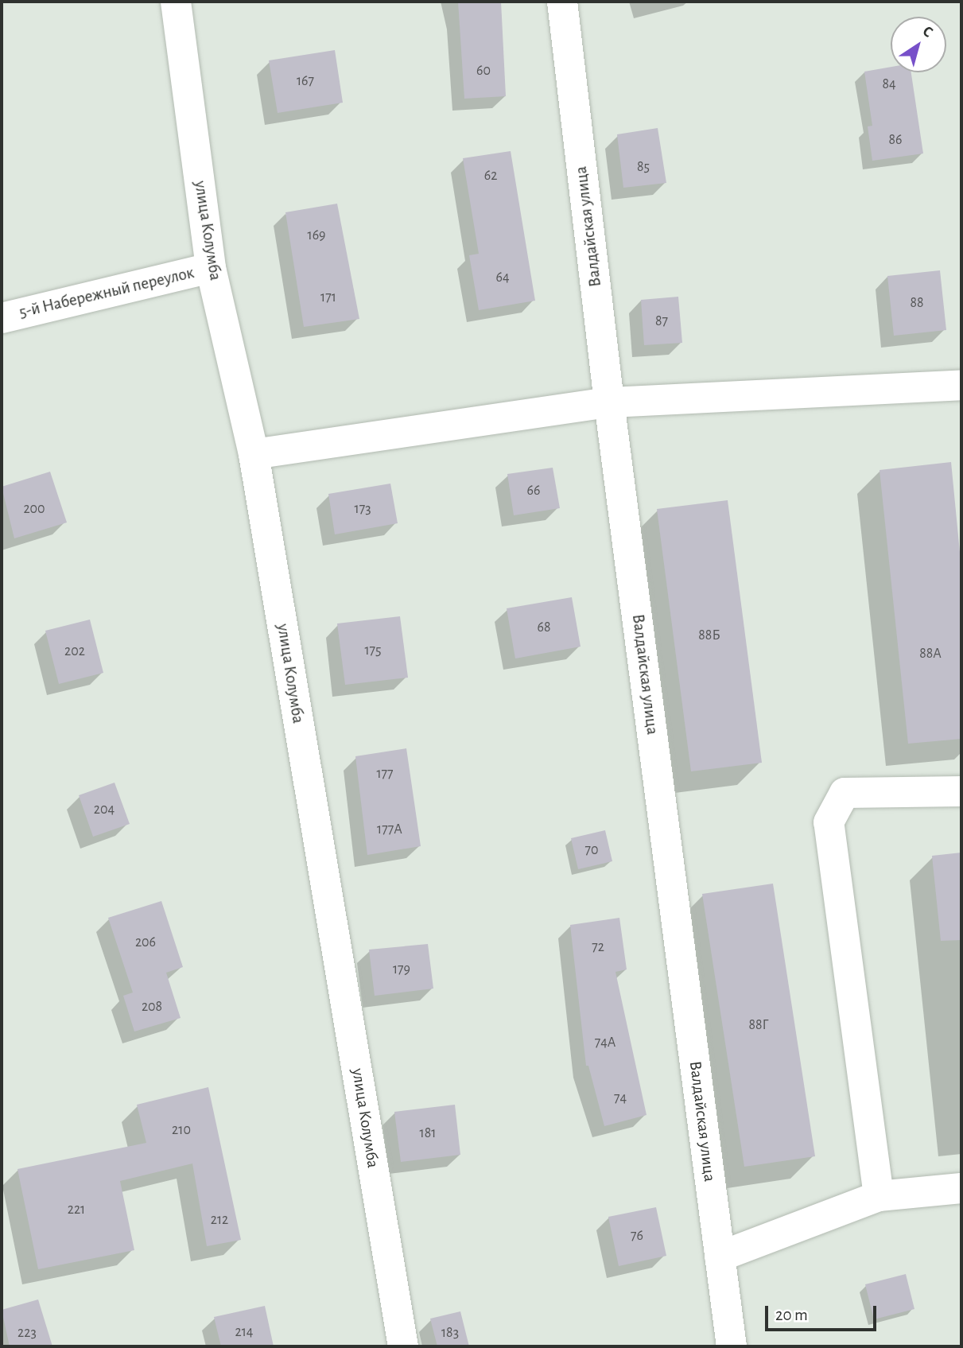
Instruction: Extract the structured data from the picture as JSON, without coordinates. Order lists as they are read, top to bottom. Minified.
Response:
{"streets":{"street":["Валдайская улица","улица Колумба","5-й Набережный переулок"]},"crossings":[["улица Колумба","5-й Набережный переулок"]],"house_numbers":["60","167","84","86","85","62","169","64","171","88","87","66","200","173","68","88Б","175","202","88А","177","204","177А","70","206","72","179","208","88Г","74А","74","210","181","221","212","76","214","223","183"],"scale_bar":"20 m","north":"top right"}
